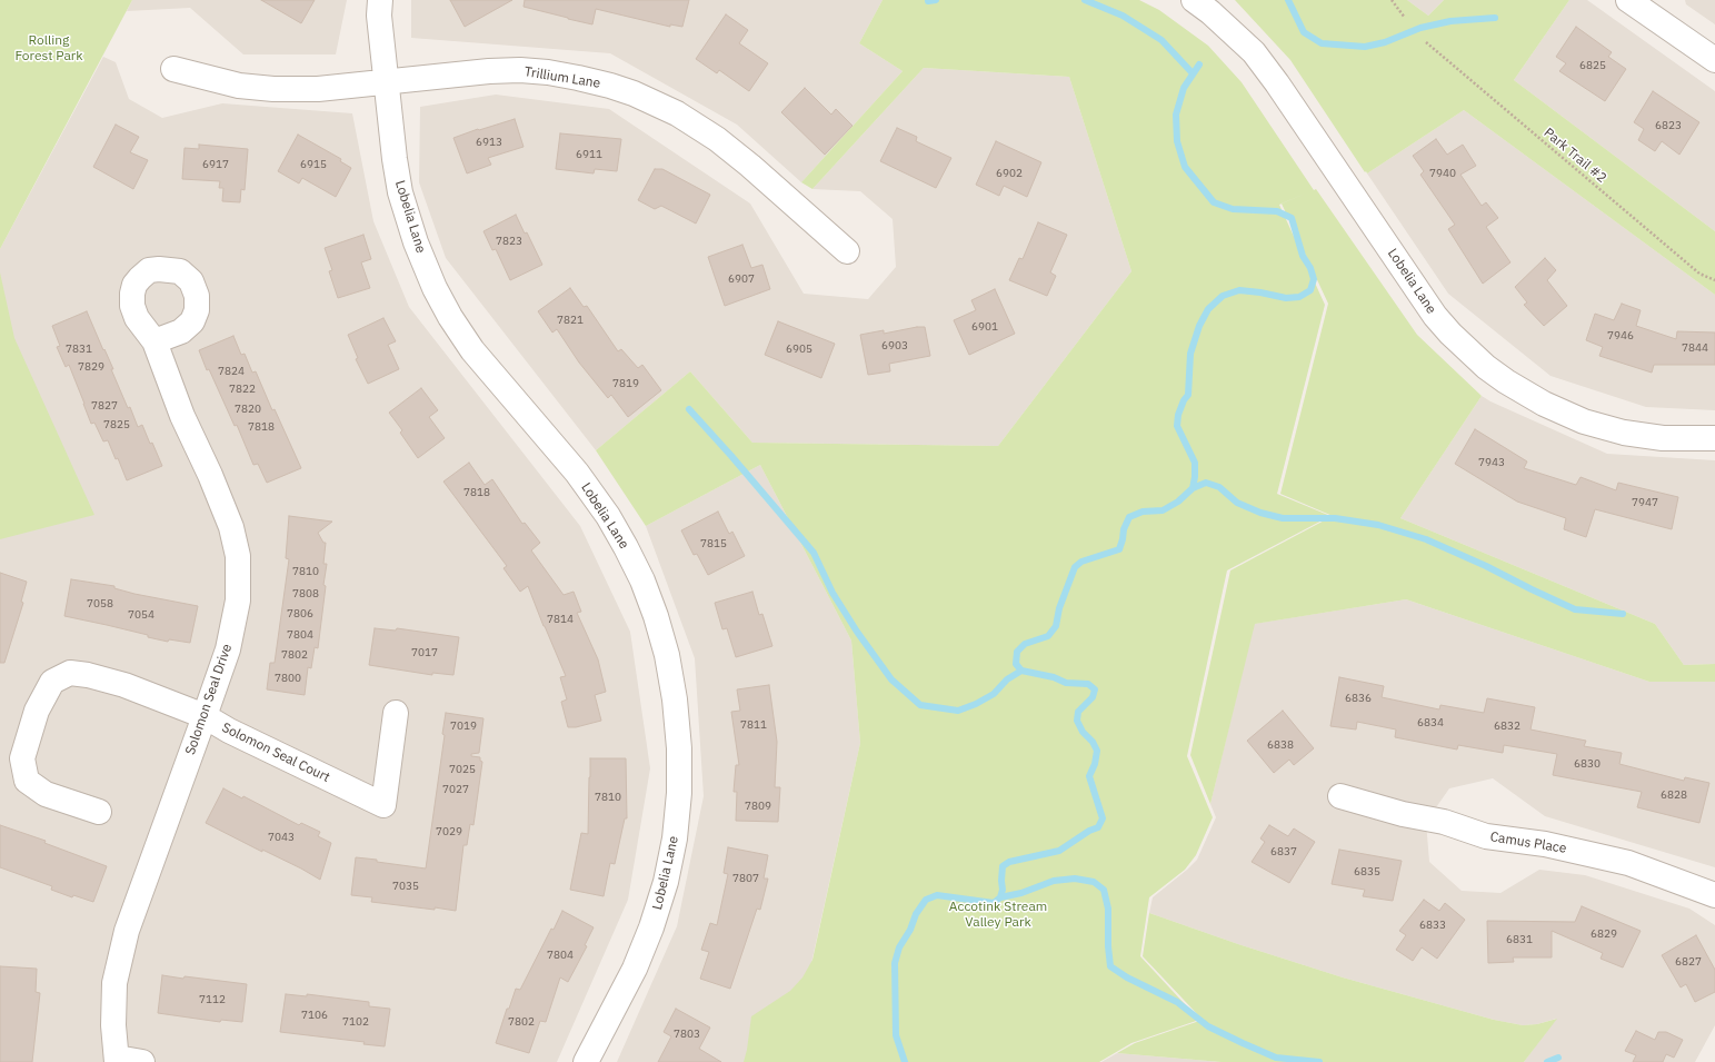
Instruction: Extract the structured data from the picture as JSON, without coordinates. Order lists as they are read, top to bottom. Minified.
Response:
{"streets":{"street":["Trillium Lane","Lobelia Lane","Solomon Seal Drive","Solomon Seal Court","Camus Place"],"path":["Park Trail #2"]},"crossings":[["Trillium Lane","Lobelia Lane"],["Solomon Seal Drive","Solomon Seal Court"]],"parks":["Rolling Forest Park","Accotink Stream Valley Park"],"house_numbers":["6825","6823","6913","6911","6917","6915","6902","7940","7823","6907","7821","6901","7946","6903","7844","7831","6905","7829","7824","7819","7822","7827","7820","7825","7818","7943","7818","7947","7815","7810","7808","7058","7806","7054","7814","7804","7017","7802","7800","6836","6834","7811","7019","6832","6838","6830","7025","7027","6828","7810","7809","7029","7043","6837","6835","7807","7035","6833","6829","6831","7804","6827","7112","7106","7102","7802","7803"]}
